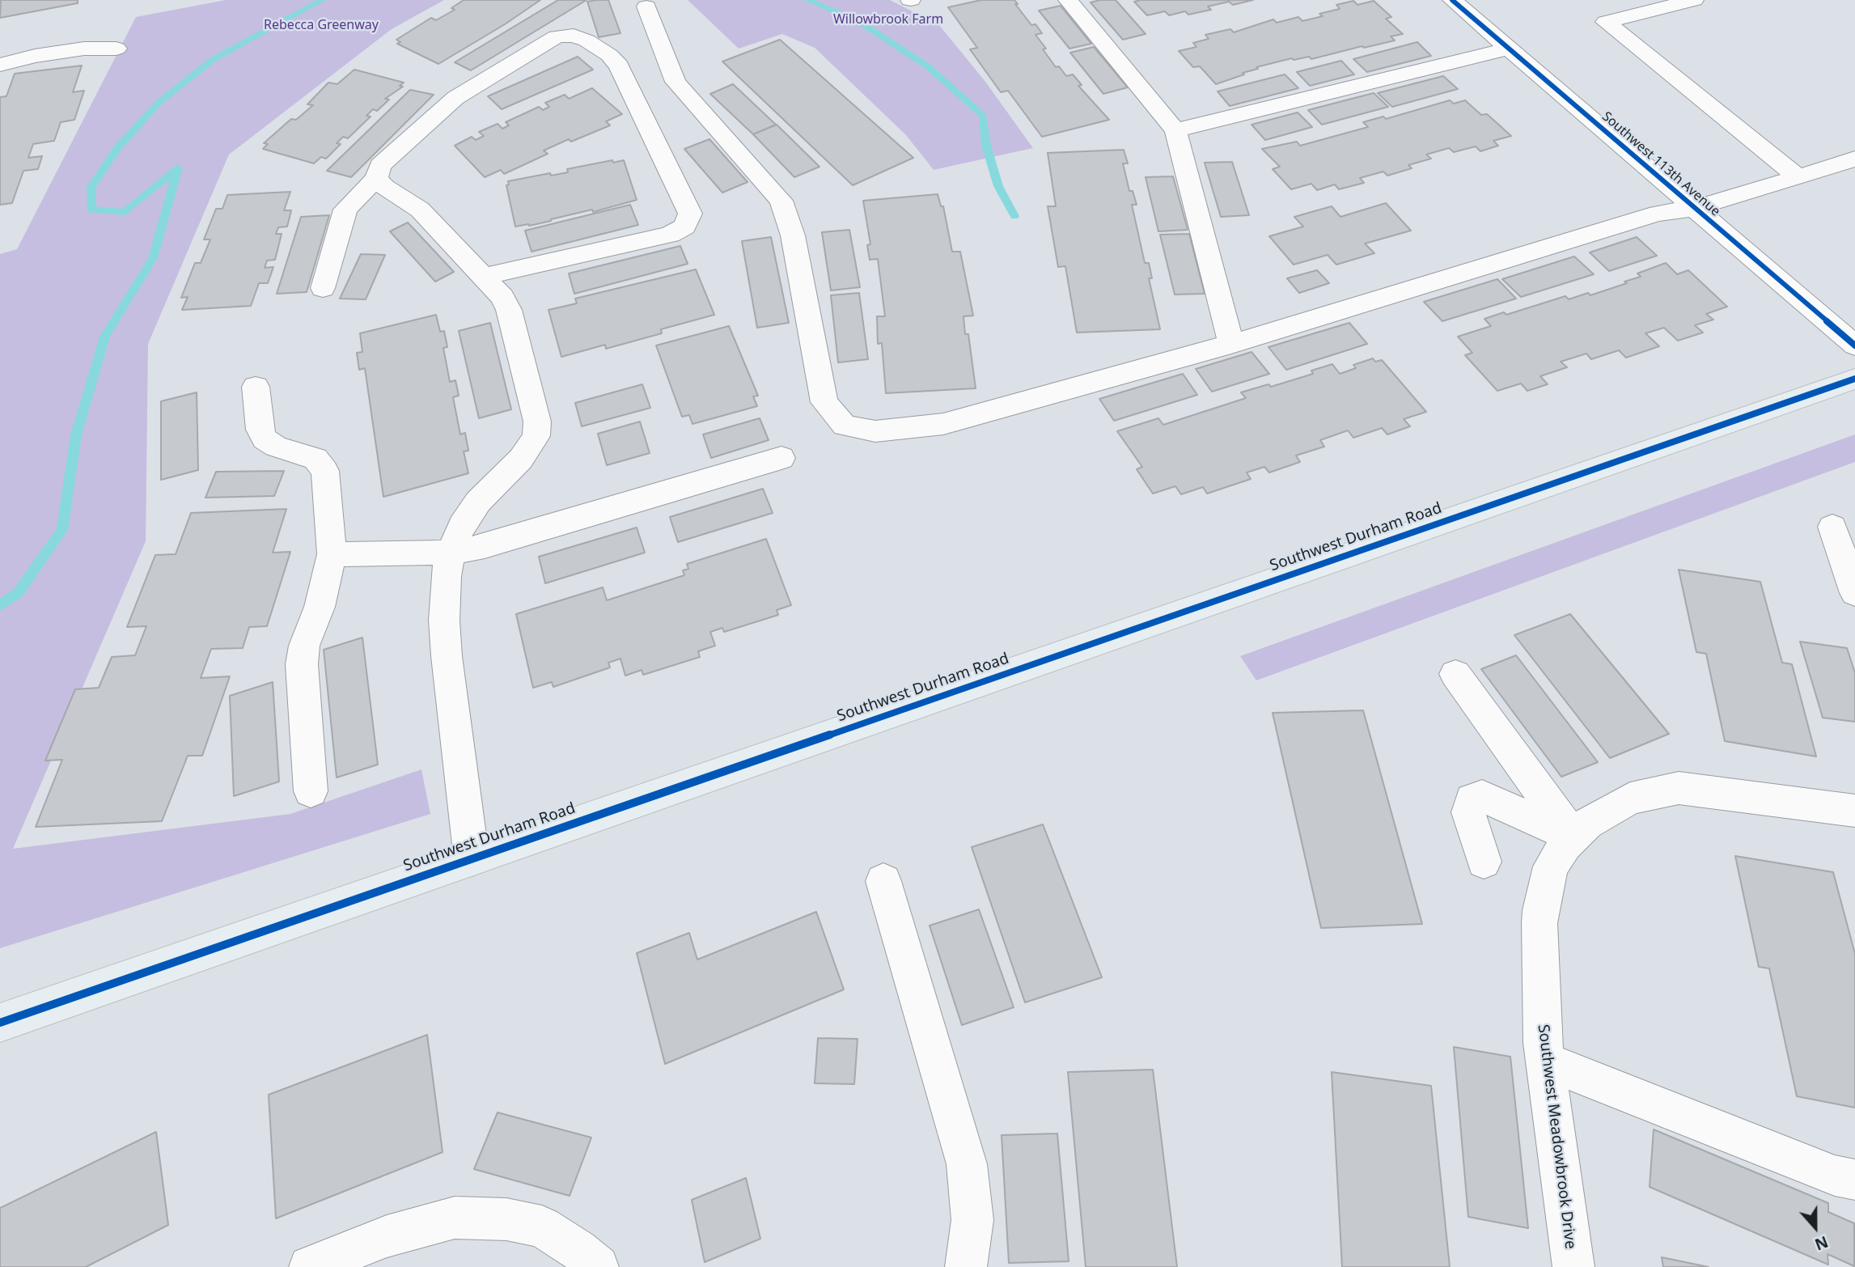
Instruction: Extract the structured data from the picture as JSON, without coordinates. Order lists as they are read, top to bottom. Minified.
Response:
{"streets":{"main road":["Southwest Durham Road"],"street":["Southwest 113th Avenue","Southwest Meadowbrook Drive"]},"parks":["Willowbrook Farm","Rebecca Greenway"],"north":"bottom"}
